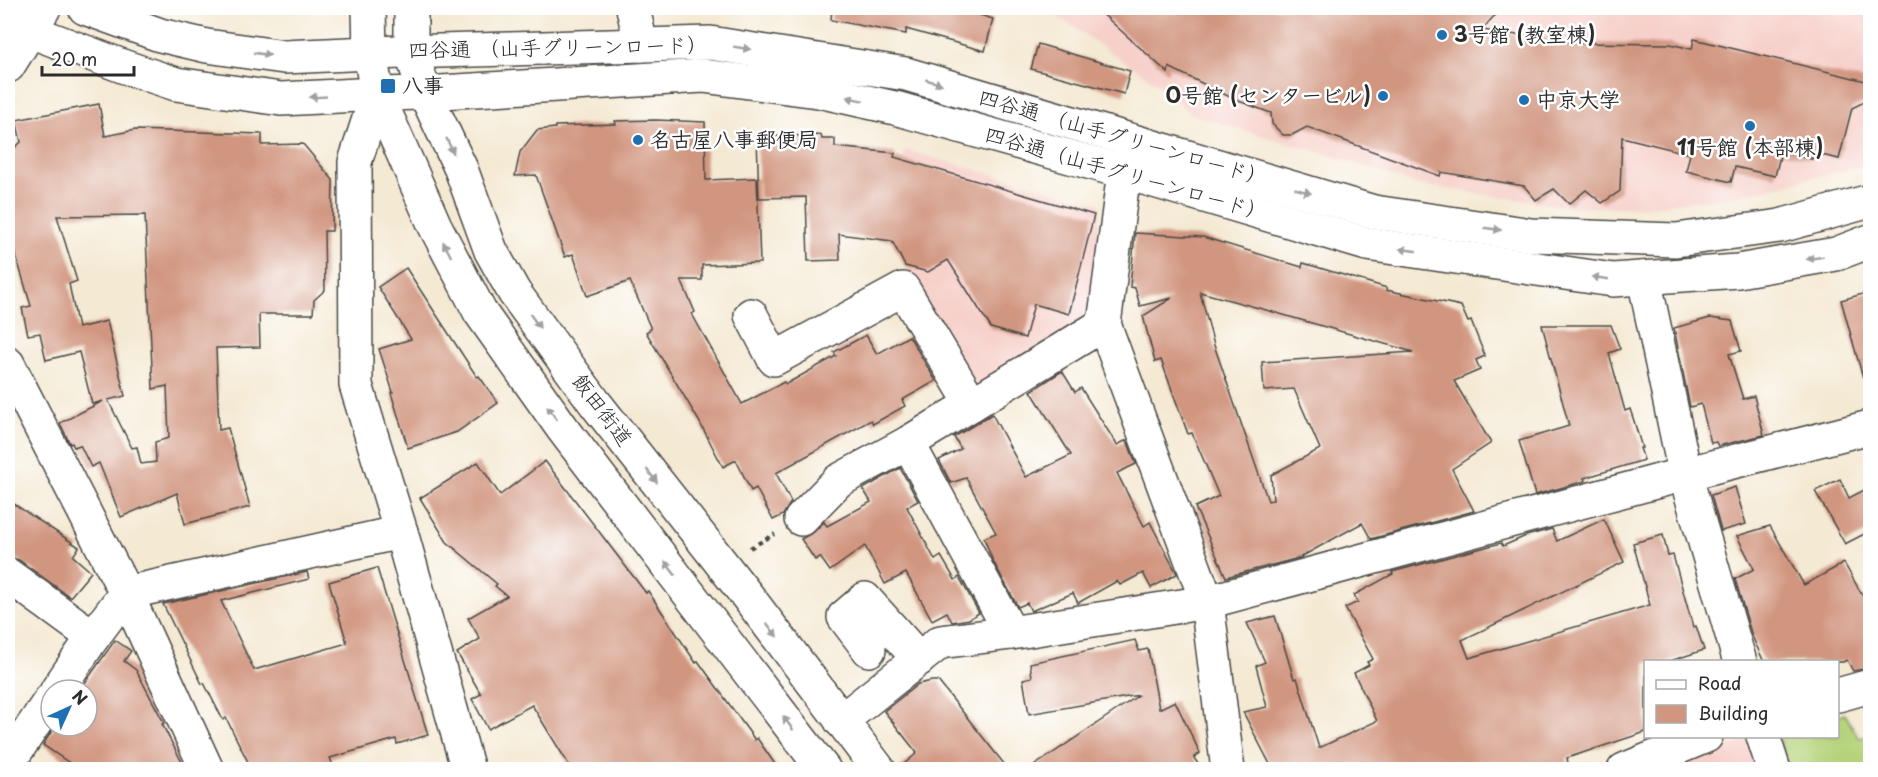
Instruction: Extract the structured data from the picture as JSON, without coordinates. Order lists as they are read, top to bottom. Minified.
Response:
{"streets":{"main road":["四谷通 （山手グリーンロード）","四谷通（山手グリーンロード）","飯田街道"]},"crossings":[["四谷通 （山手グリーンロード）","飯田街道"],["四谷通（山手グリーンロード）","飯田街道"]],"one_way":["四谷通 （山手グリーンロード）","四谷通（山手グリーンロード）"],"places":{"other":["3号館 (教室棟)","0号館 (センタービル)","中京大学","11号館 (本部棟)","名古屋八事郵便局"],"transit":["八事"]},"legend":["Road","Building"],"scale_bar":"20 m","north":"top right"}
